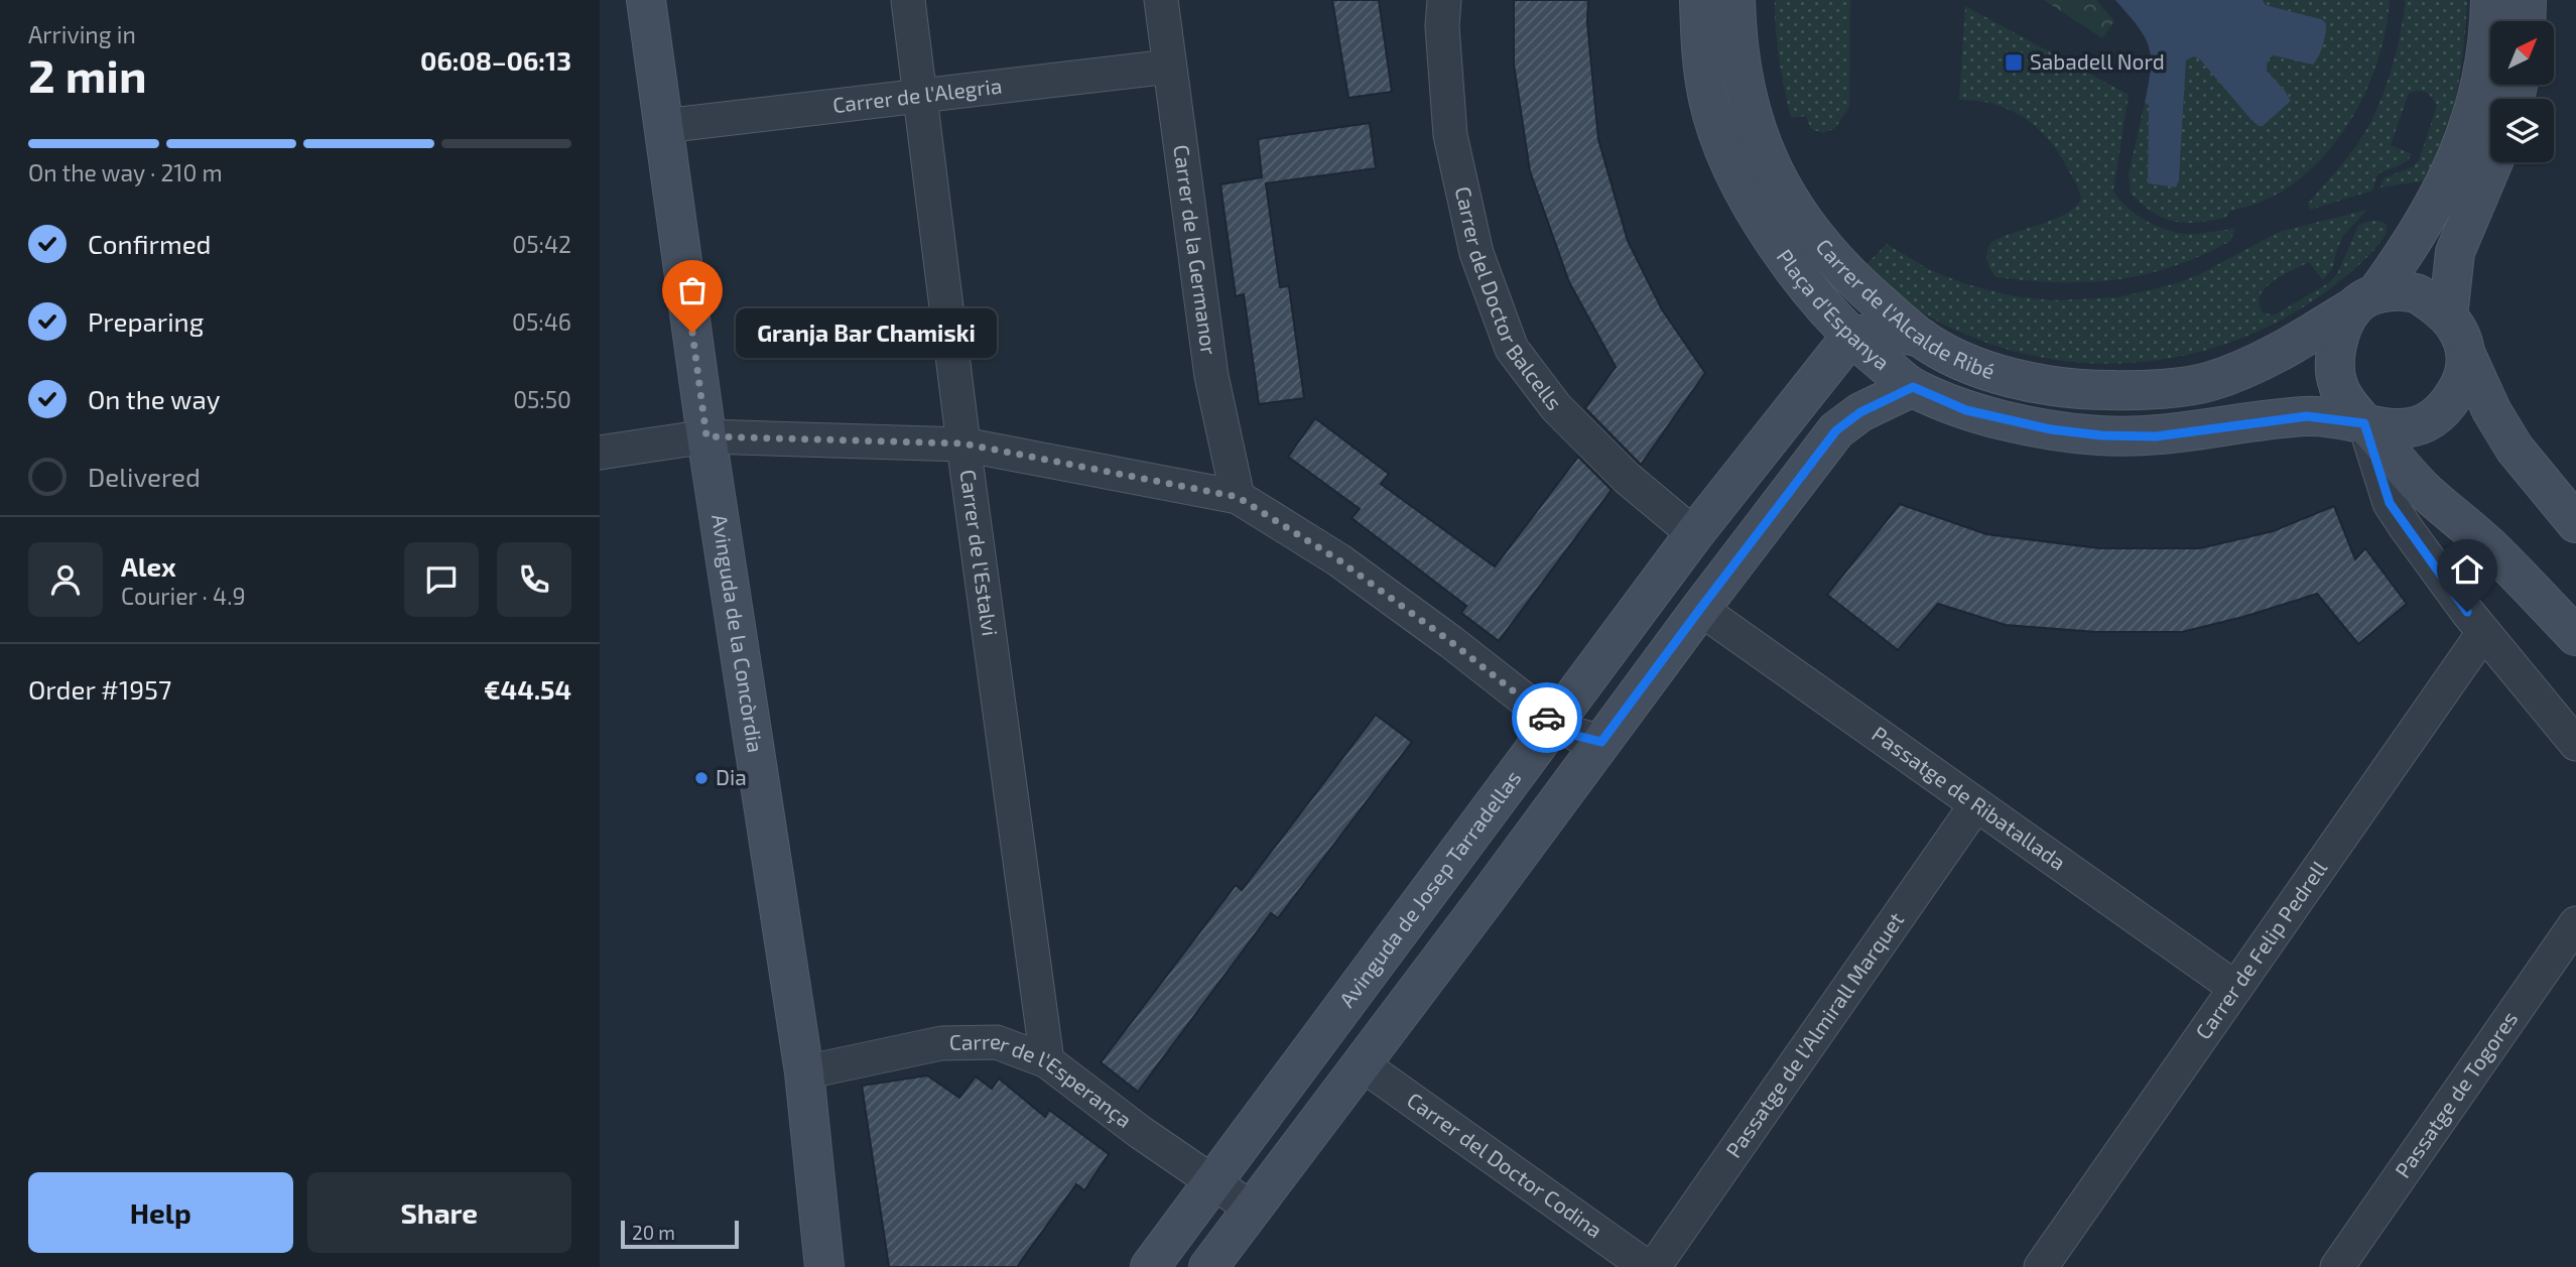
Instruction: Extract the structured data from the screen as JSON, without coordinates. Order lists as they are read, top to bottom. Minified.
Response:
{"streets":{"main road":["Carrer de l'Alcalde Ribé","Plaça d'Espanya","Avinguda de la Concòrdia","Avinguda de Josep Tarradellas"],"street":["Carrer de l'Alegria","Carrer de la Germanor","Carrer del Doctor Balcells","Carrer de l'Estalvi","Passatge de Ribatallada","Carrer de Felip Pedrell","Passatge de l'Almirall Marquet","Carrer de l'Esperança","Passatge de Togores","Carrer del Doctor Codina"]},"crossings":[["Carrer de l'Alegria","Carrer de la Germanor"],["Carrer de l'Alegria","Carrer de l'Estalvi"],["Carrer de l'Alegria","Avinguda de la Concòrdia"],["Carrer del Doctor Balcells","Avinguda de Josep Tarradellas"],["Carrer de l'Alcalde Ribé","Plaça d'Espanya"],["Plaça d'Espanya","Avinguda de Josep Tarradellas"],["Carrer de l'Estalvi","Carrer de l'Esperança"],["Avinguda de la Concòrdia","Carrer de l'Esperança"],["Passatge de Ribatallada","Carrer de Felip Pedrell"],["Passatge de Ribatallada","Passatge de l'Almirall Marquet"],["Avinguda de Josep Tarradellas","Carrer de l'Esperança"]],"places":{"transit":["Sabadell Nord"],"other":["Granja Bar Chamiski","Dia"]},"scale_bar":"20 m","north":"top right","page":{"heading":["2 min","Arriving in","06:08–06:13"],"panel":["Alex","Courier · 4.9","Order #1957","€44.54"],"bar":"On the way · 210 m","list":[["Confirmed","05:42"],["Preparing","05:46"],["On the way","05:50"],"Delivered"],"bubble":"Granja Bar Chamiski","buttons":["Help","Share"],"scale":"20 m"}}
